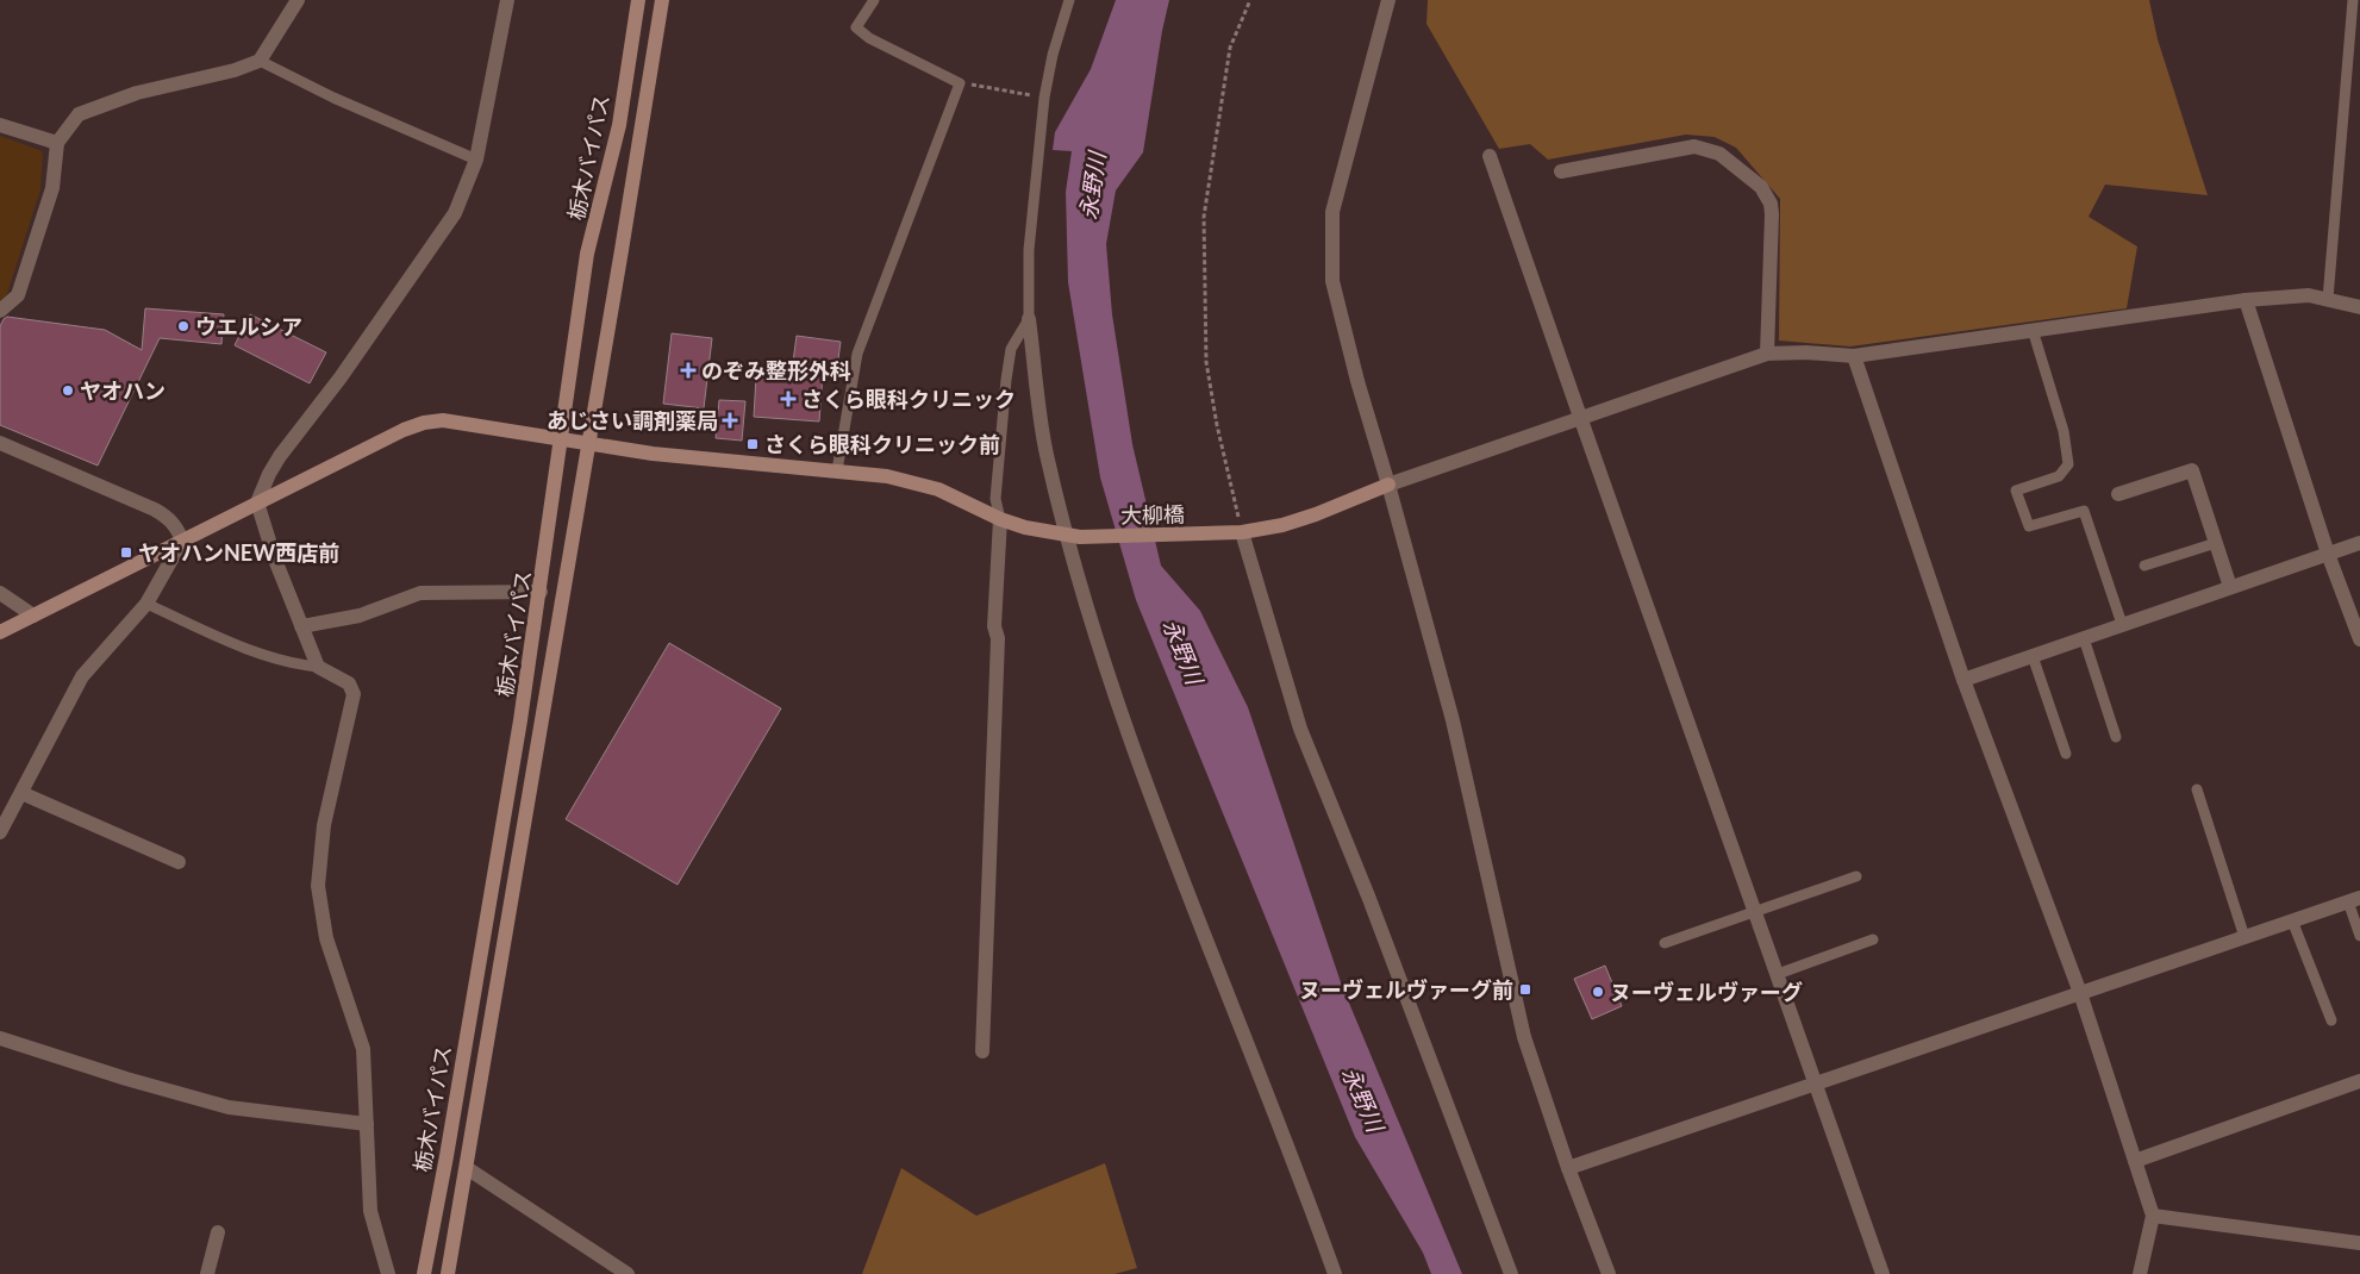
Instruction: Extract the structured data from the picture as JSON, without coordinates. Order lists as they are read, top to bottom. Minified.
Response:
{"streets":{"main road":["栃木バイパス","大柳橋"]},"crossings":[["栃木バイパス","大柳橋"]],"water":["永野川"],"places":{"other":["ウエルシア","ヤオハン","ヌーヴェルヴァーグ"],"health":["のぞみ整形外科","さくら眼科クリニック","あじさい調剤薬局"],"transit":["さくら眼科クリニック前","ヤオハンNEW西店前","ヌーヴェルヴァーグ前"]}}
